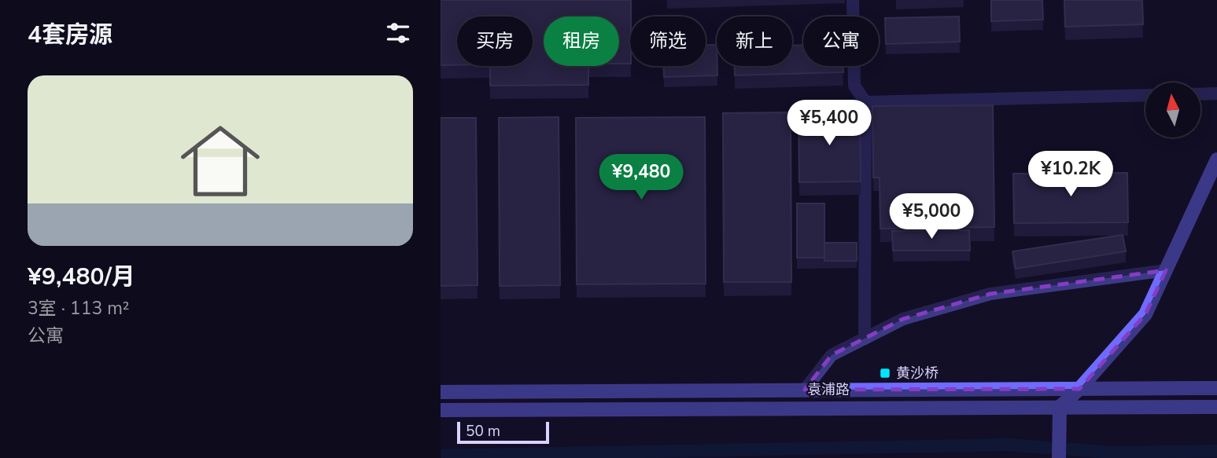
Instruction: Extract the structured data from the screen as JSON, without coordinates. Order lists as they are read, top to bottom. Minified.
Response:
{"streets":{"main road":["袁浦路"]},"places":{"transit":["黄沙桥"]},"scale_bar":"50 m","north":"top","page":{"heading":"4套房源","chip":["买房","租房","筛选","新上","公寓"],"list":[{"name":"¥9,480/月","note":"3室 · 113 m² · 公寓"}],"price":["¥5,400","¥10.2K","¥9,480","¥5,000"],"scale":"50 m"}}
